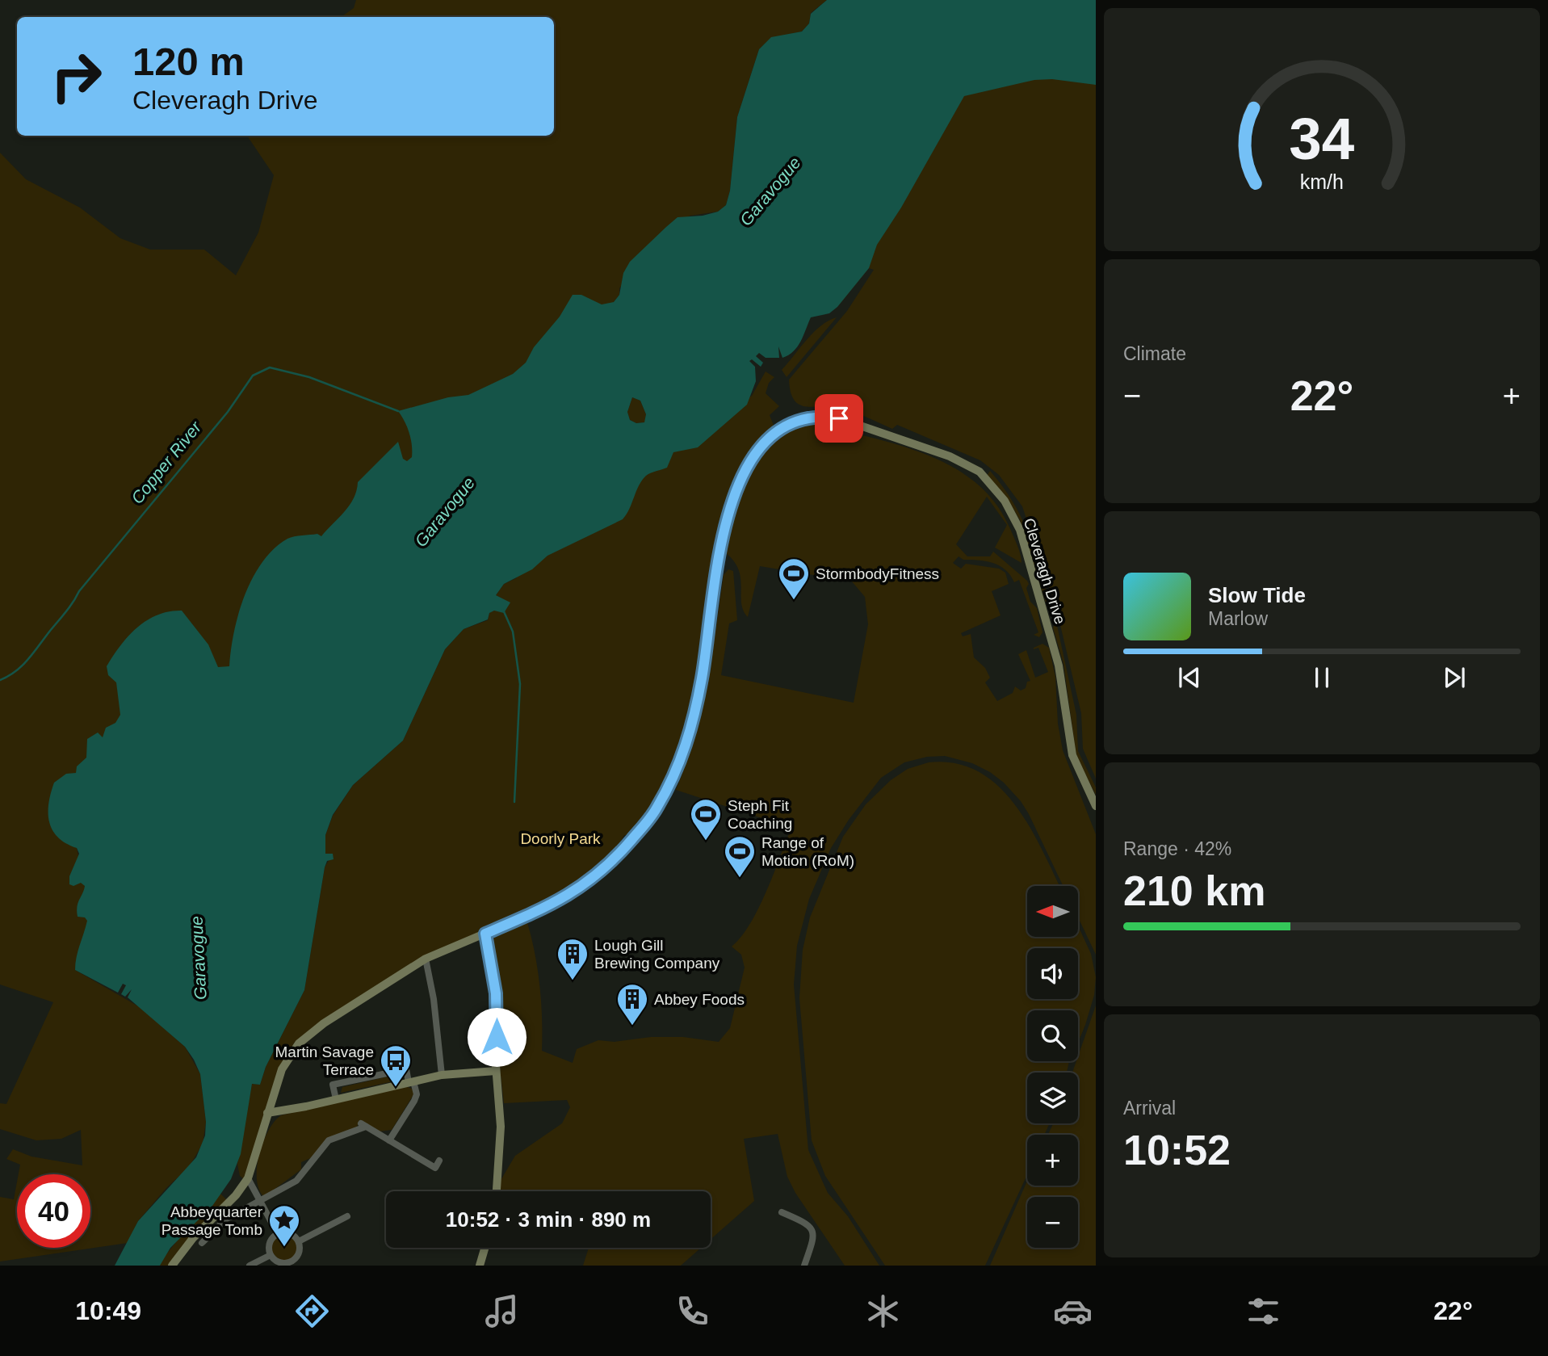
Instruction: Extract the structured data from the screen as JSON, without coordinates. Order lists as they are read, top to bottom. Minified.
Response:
{"streets":{"street":["Cleveragh Drive"]},"water":["Garavogue","Copper River"],"parks":["Doorly Park"],"places":{"sports":["StormbodyFitness","Steph Fit Coaching","Range of Motion (RoM)"],"building":["Lough Gill Brewing Company","Abbey Foods"],"bus stop":["Martin Savage Terrace"],"place":["Abbeyquarter Passage Tomb"]},"north":"left","page":{"turn":["120 m","Cleveragh Drive"],"tile":["Climate",["Range · 42%","210 km"],["Arrival","10:52"]],"heat":["−","22°","+"],"song":["Slow Tide","Marlow"],"map_buttons":["+","−"],"limit":"40","trip":"10:52 · 3 min · 890 m","tabs":["10:49","22°"],"gauge":["34","km/h"]}}
